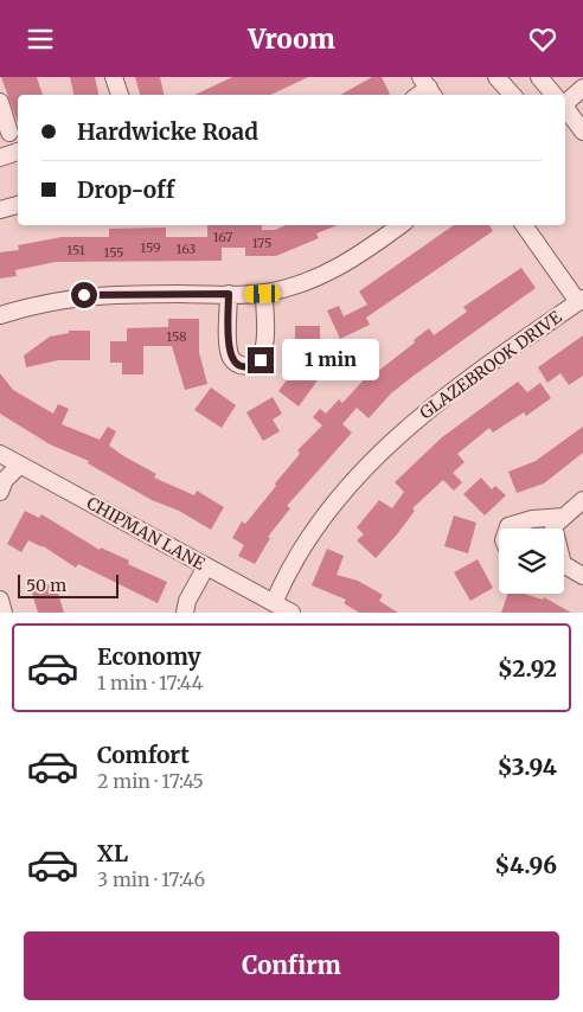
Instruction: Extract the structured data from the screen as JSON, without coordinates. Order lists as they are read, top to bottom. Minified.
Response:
{"streets":{"street":["GLAZEBROOK DRIVE","CHIPMAN LANE"]},"crossings":[["GLAZEBROOK DRIVE","CHIPMAN LANE"]],"house_numbers":["167","175","159","163","151","155","158"],"scale_bar":"50 m","page":{"header":"Vroom","banner":["Hardwicke Road","Drop-off"],"bubble":"1 min","scale":"50 m","list":[{"name":"Economy","note":"1 min · 17:44","value":"$2.92"},{"name":"Comfort","note":"2 min · 17:45","value":"$3.94"},{"name":"XL","note":"3 min · 17:46","value":"$4.96"}],"buttons":"Confirm"}}
